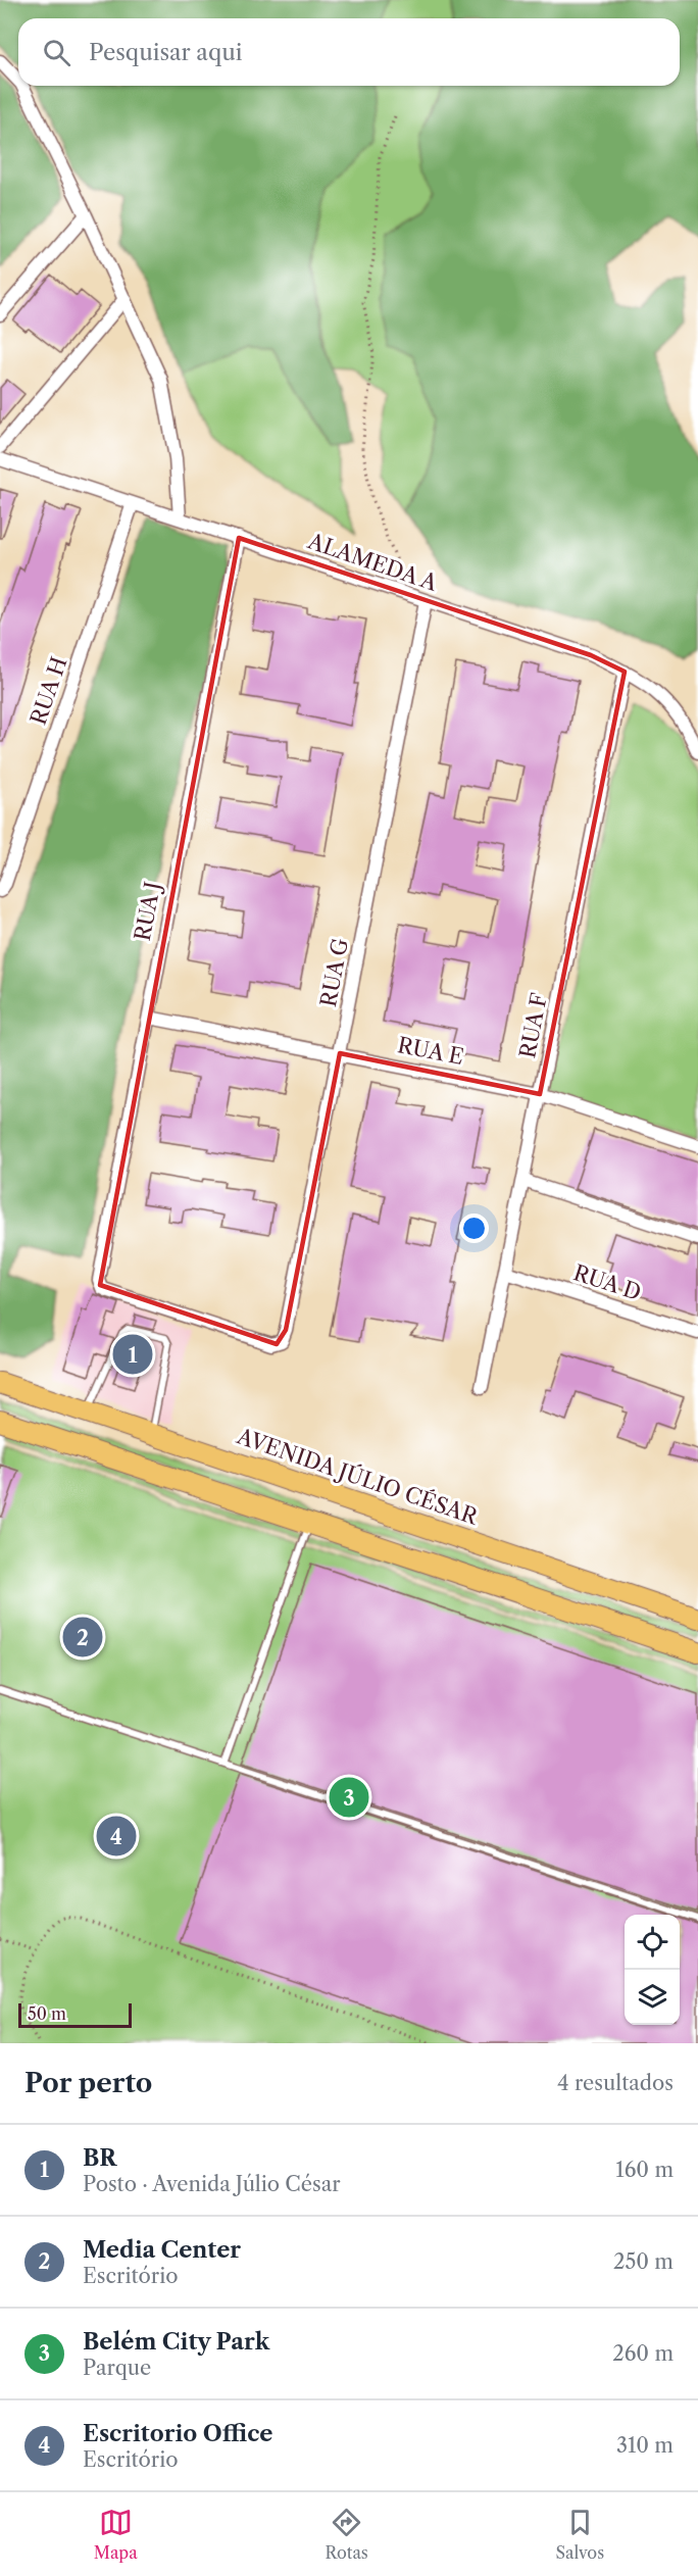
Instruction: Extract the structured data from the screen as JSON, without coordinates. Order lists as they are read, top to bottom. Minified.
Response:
{"streets":{"main road":["AVENIDA JÚLIO CÉSAR"],"street":["ALAMEDA A","RUA H","RUA J","RUA G","RUA F","RUA E","RUA D"]},"crossings":[["ALAMEDA A","RUA H"],["ALAMEDA A","RUA J"],["ALAMEDA A","RUA G"],["ALAMEDA A","RUA F"],["RUA J","RUA G"],["RUA J","RUA E"],["RUA G","RUA E"],["RUA F","RUA E"],["RUA F","RUA D"]],"scale_bar":"50 m","page":{"search":"Pesquisar aqui","pins":["1","2","3","4"],"scale":"50 m","heading":["Por perto","4 resultados"],"list":[{"mark":"1","name":"BR","note":"Posto · Avenida Júlio César","value":"160 m"},{"mark":"2","name":"Media Center","note":"Escritório","value":"250 m"},{"mark":"3","name":"Belém City Park","note":"Parque","value":"260 m"},{"mark":"4","name":"Escritorio Office","note":"Escritório","value":"310 m"}],"nav":["Mapa","Rotas","Salvos"]}}
